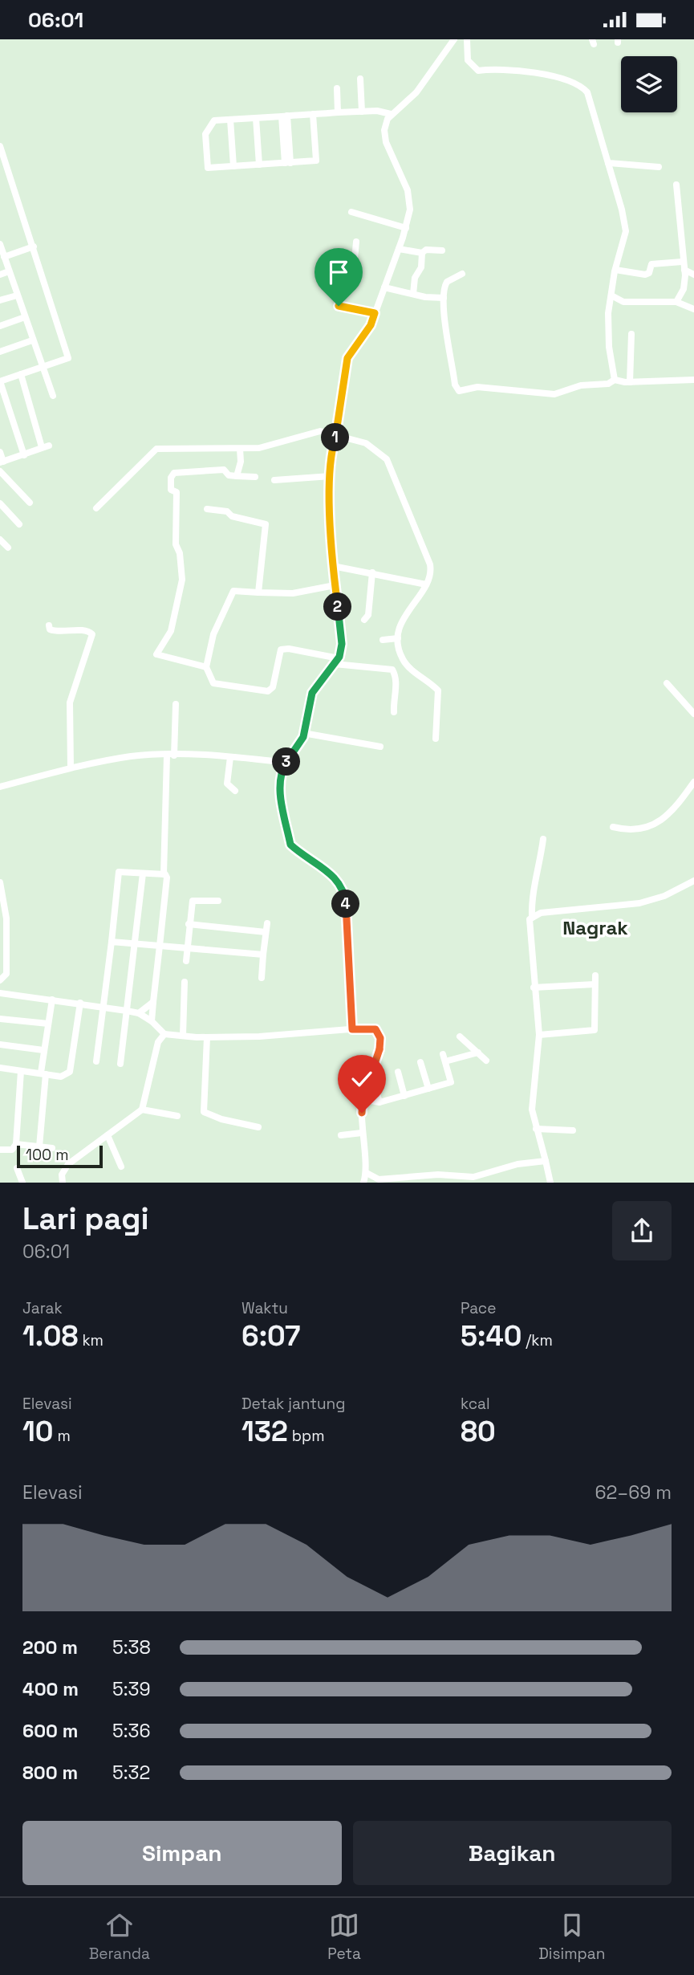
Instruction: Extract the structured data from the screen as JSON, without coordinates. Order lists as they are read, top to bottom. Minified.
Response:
{"districts":["Nagrak"],"scale_bar":"100 m","page":{"status":"06:01","pins":["1","2","3","4"],"scale":"100 m","heading":["Lari pagi","06:01"],"stats":[["Jarak","1.08 km"],["Waktu","6:07"],["Pace","5:40 /km"],["Elevasi","10 m"],["Detak jantung","132 bpm"],["kcal","80"]],"chart":["Elevasi","62–69 m"],"list":[{"name":"200 m","note":"5:38"},{"name":"400 m","note":"5:39"},{"name":"600 m","note":"5:36"},{"name":"800 m","note":"5:32"}],"buttons":["Simpan","Bagikan"],"tabs":["Beranda","Peta","Disimpan"]}}
